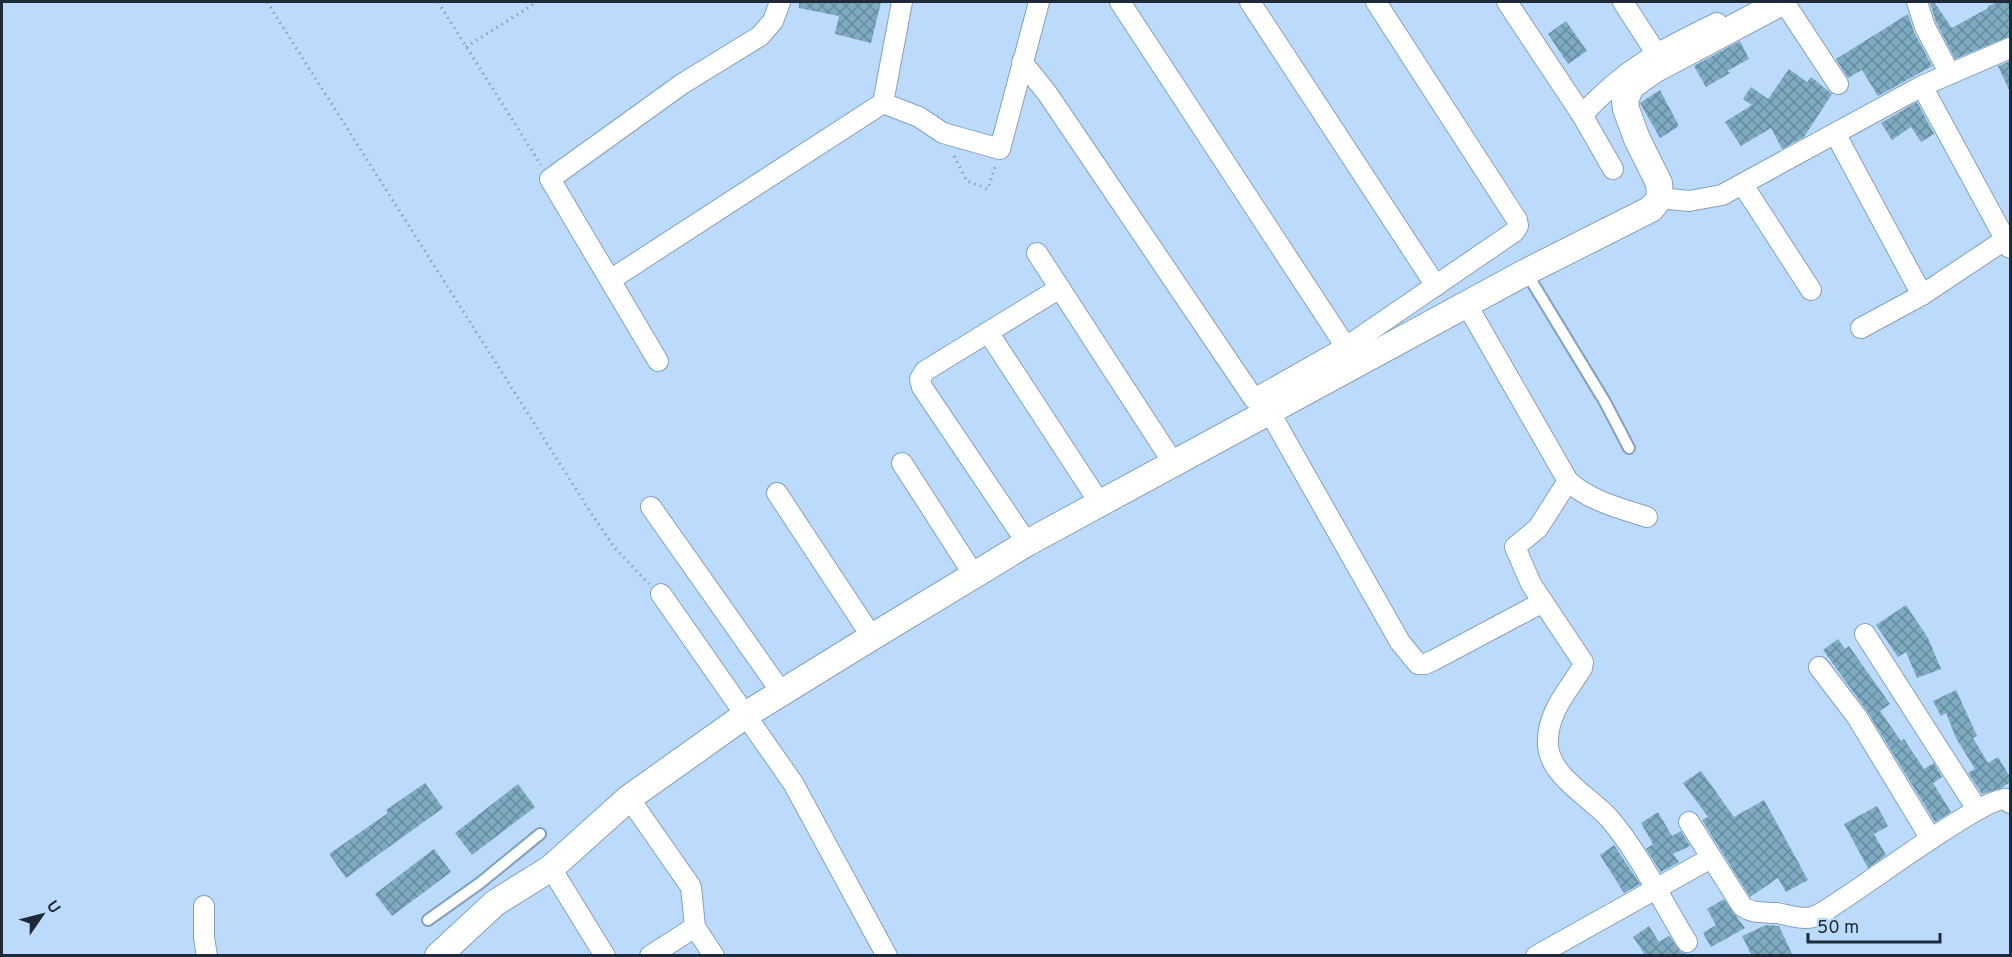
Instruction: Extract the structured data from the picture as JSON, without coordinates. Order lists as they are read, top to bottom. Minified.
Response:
{"scale_bar":"50 m","north":"top right"}
